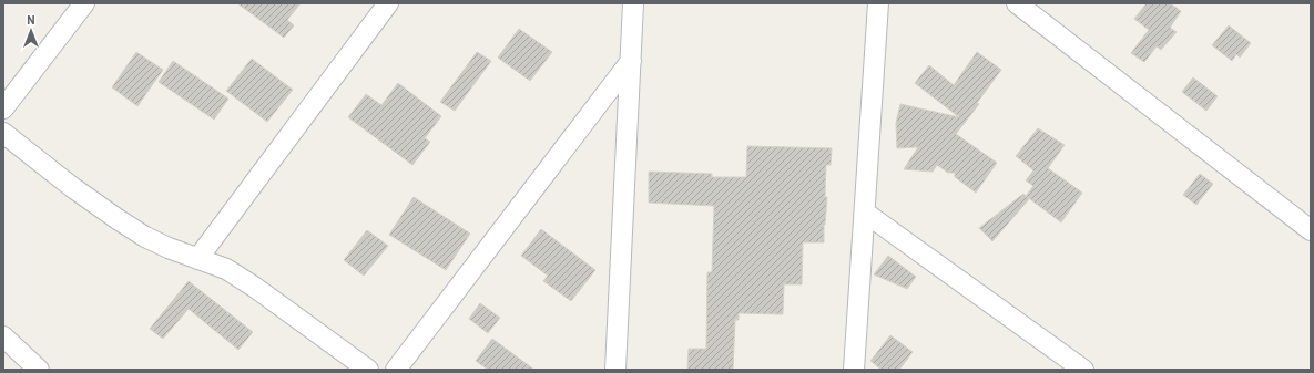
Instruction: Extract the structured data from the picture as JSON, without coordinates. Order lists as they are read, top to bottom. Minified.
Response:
{"north":"top"}
